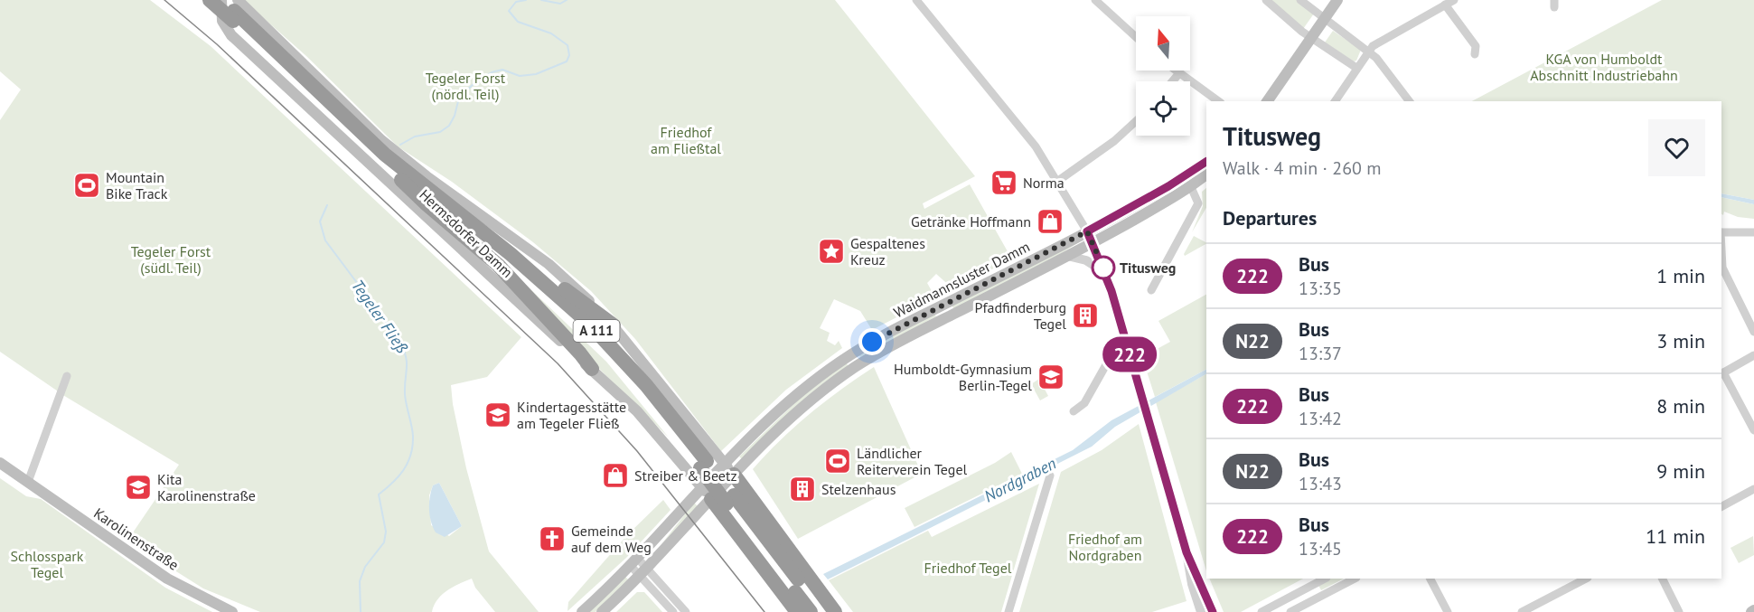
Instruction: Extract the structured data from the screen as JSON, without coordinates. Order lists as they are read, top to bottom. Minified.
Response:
{"streets":{"highway":["A 111"],"main road":["Hermsdorfer Damm","Waidmannsluster Damm","Karolinenstraße"]},"crossings":[["Hermsdorfer Damm","Waidmannsluster Damm"],["Hermsdorfer Damm","A 111"]],"water":["Tegeler Fließ","Nordgraben"],"parks":["KGA von Humboldt Abschnitt Industriebahn","Tegeler Forst (nördl. Teil)","Friedhof am Fließtal","Tegeler Forst (südl. Teil)","Friedhof am Nordgraben","Schlosspark Tegel","Friedhof Tegel"],"places":{"supermarket":["Norma"],"sports":["Mountain Bike Track","Ländlicher Reiterverein Tegel"],"shop":["Getränke Hoffmann","Streiber & Beetz"],"place":["Gespaltenes Kreuz"],"other":["Titusweg"],"building":["Pfadfinderburg Tegel","Stelzenhaus"],"school or university":["Humboldt-Gymnasium Berlin-Tegel","Kindertagesstätte am Tegeler Fließ","Kita Karolinenstraße"],"church":["Gemeinde auf dem Weg"]},"lines":["bus line 222"],"north":"top","page":{"on_map":"222","heading":[["Titusweg","Walk · 4 min · 260 m"],"Departures"],"list":[{"mark":"222","name":"Bus","note":"13:35","value":"1 min"},{"mark":"N22","name":"Bus","note":"13:37","value":"3 min"},{"mark":"222","name":"Bus","note":"13:42","value":"8 min"},{"mark":"N22","name":"Bus","note":"13:43","value":"9 min"},{"mark":"222","name":"Bus","note":"13:45","value":"11 min"}]}}
